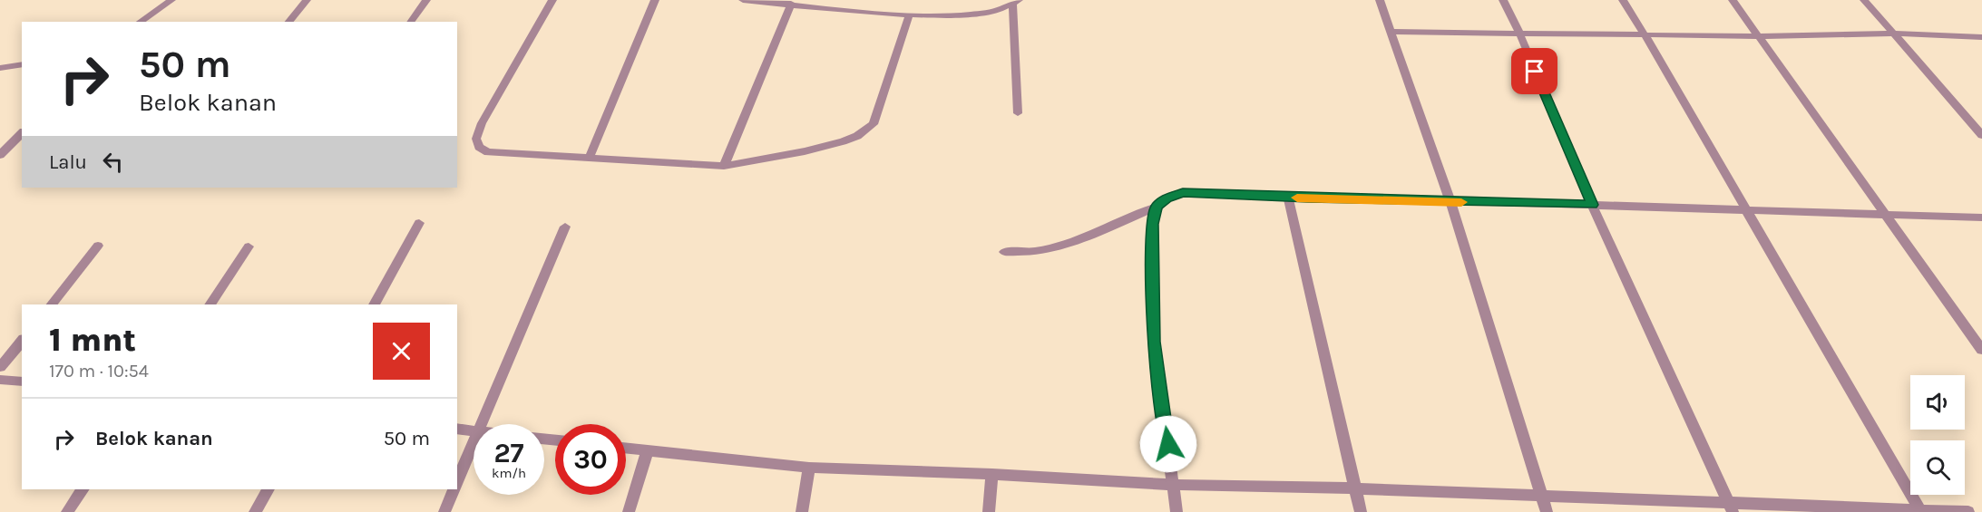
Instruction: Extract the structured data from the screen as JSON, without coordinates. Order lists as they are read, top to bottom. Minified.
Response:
{"page":{"turn":["50 m","Belok kanan"],"then":"Lalu","heading":["1 mnt","170 m · 10:54"],"list":[{"name":"Belok kanan","value":"50 m"}],"speed":"27 km/h","limit":"30"}}
